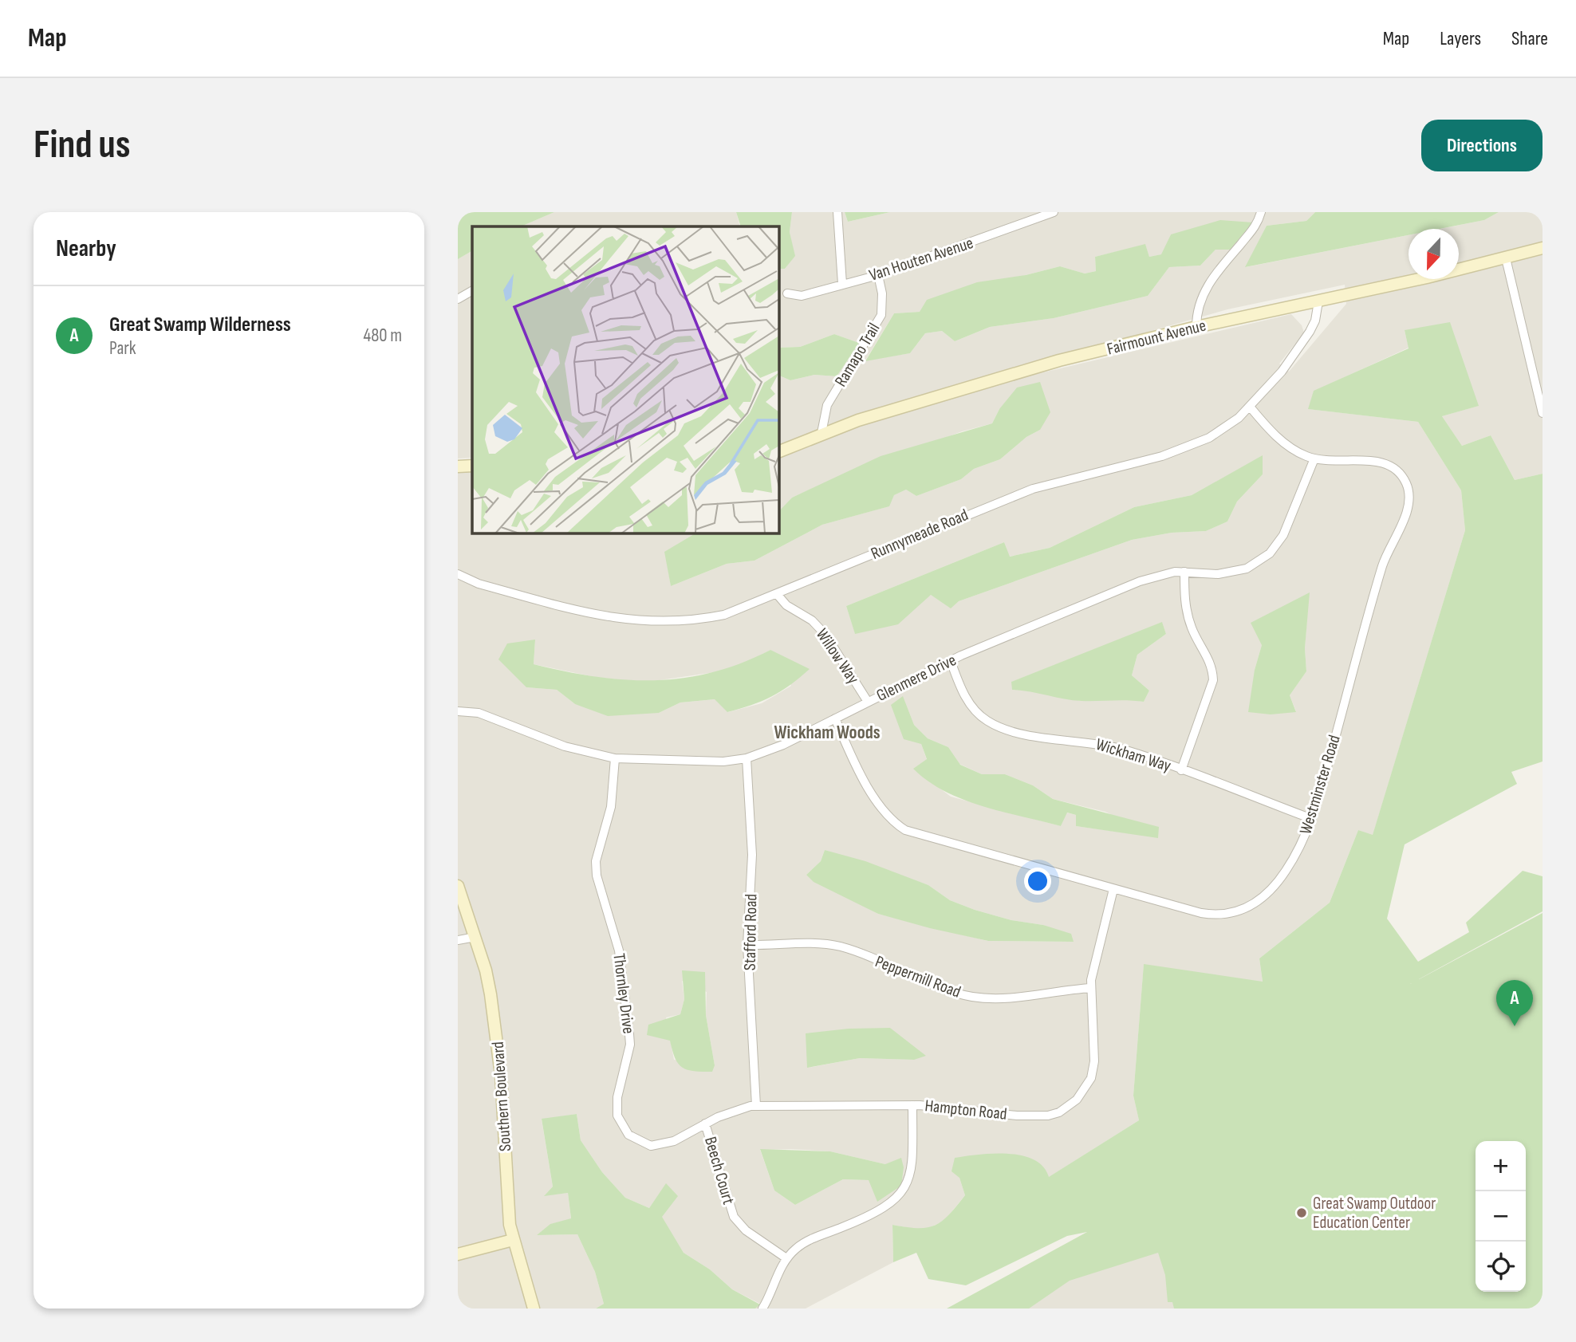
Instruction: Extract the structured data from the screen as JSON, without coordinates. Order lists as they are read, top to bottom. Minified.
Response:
{"streets":{"main road":["Fairmount Avenue","Southern Boulevard"],"street":["Van Houten Avenue","Ramapo Trail","Runnymeade Road","Willow Way","Glenmere Drive","Wickham Way","Westminster Road","Stafford Road","Peppermill Road","Thornley Drive","Hampton Road","Beech Court"]},"crossings":[["Van Houten Avenue","Ramapo Trail"],["Fairmount Avenue","Ramapo Trail"],["Fairmount Avenue","Runnymeade Road"],["Runnymeade Road","Willow Way"],["Runnymeade Road","Westminster Road"],["Willow Way","Glenmere Drive"],["Glenmere Drive","Wickham Way"],["Glenmere Drive","Westminster Road"],["Glenmere Drive","Stafford Road"],["Glenmere Drive","Thornley Drive"],["Wickham Way","Westminster Road"],["Westminster Road","Hampton Road"],["Stafford Road","Peppermill Road"],["Stafford Road","Thornley Drive"],["Peppermill Road","Hampton Road"],["Thornley Drive","Hampton Road"],["Thornley Drive","Beech Court"],["Hampton Road","Beech Court"]],"districts":["Wickham Woods"],"places":["Great Swamp Outdoor Education Center"],"north":"bottom","page":{"header":"Map","nav":["Map","Layers","Share"],"buttons":"Directions","title":"Find us","heading":"Nearby","list":[{"mark":"A","name":"Great Swamp Wilderness","note":"Park","value":"480 m"}],"pins":"A","map_buttons":["+","−"]}}
